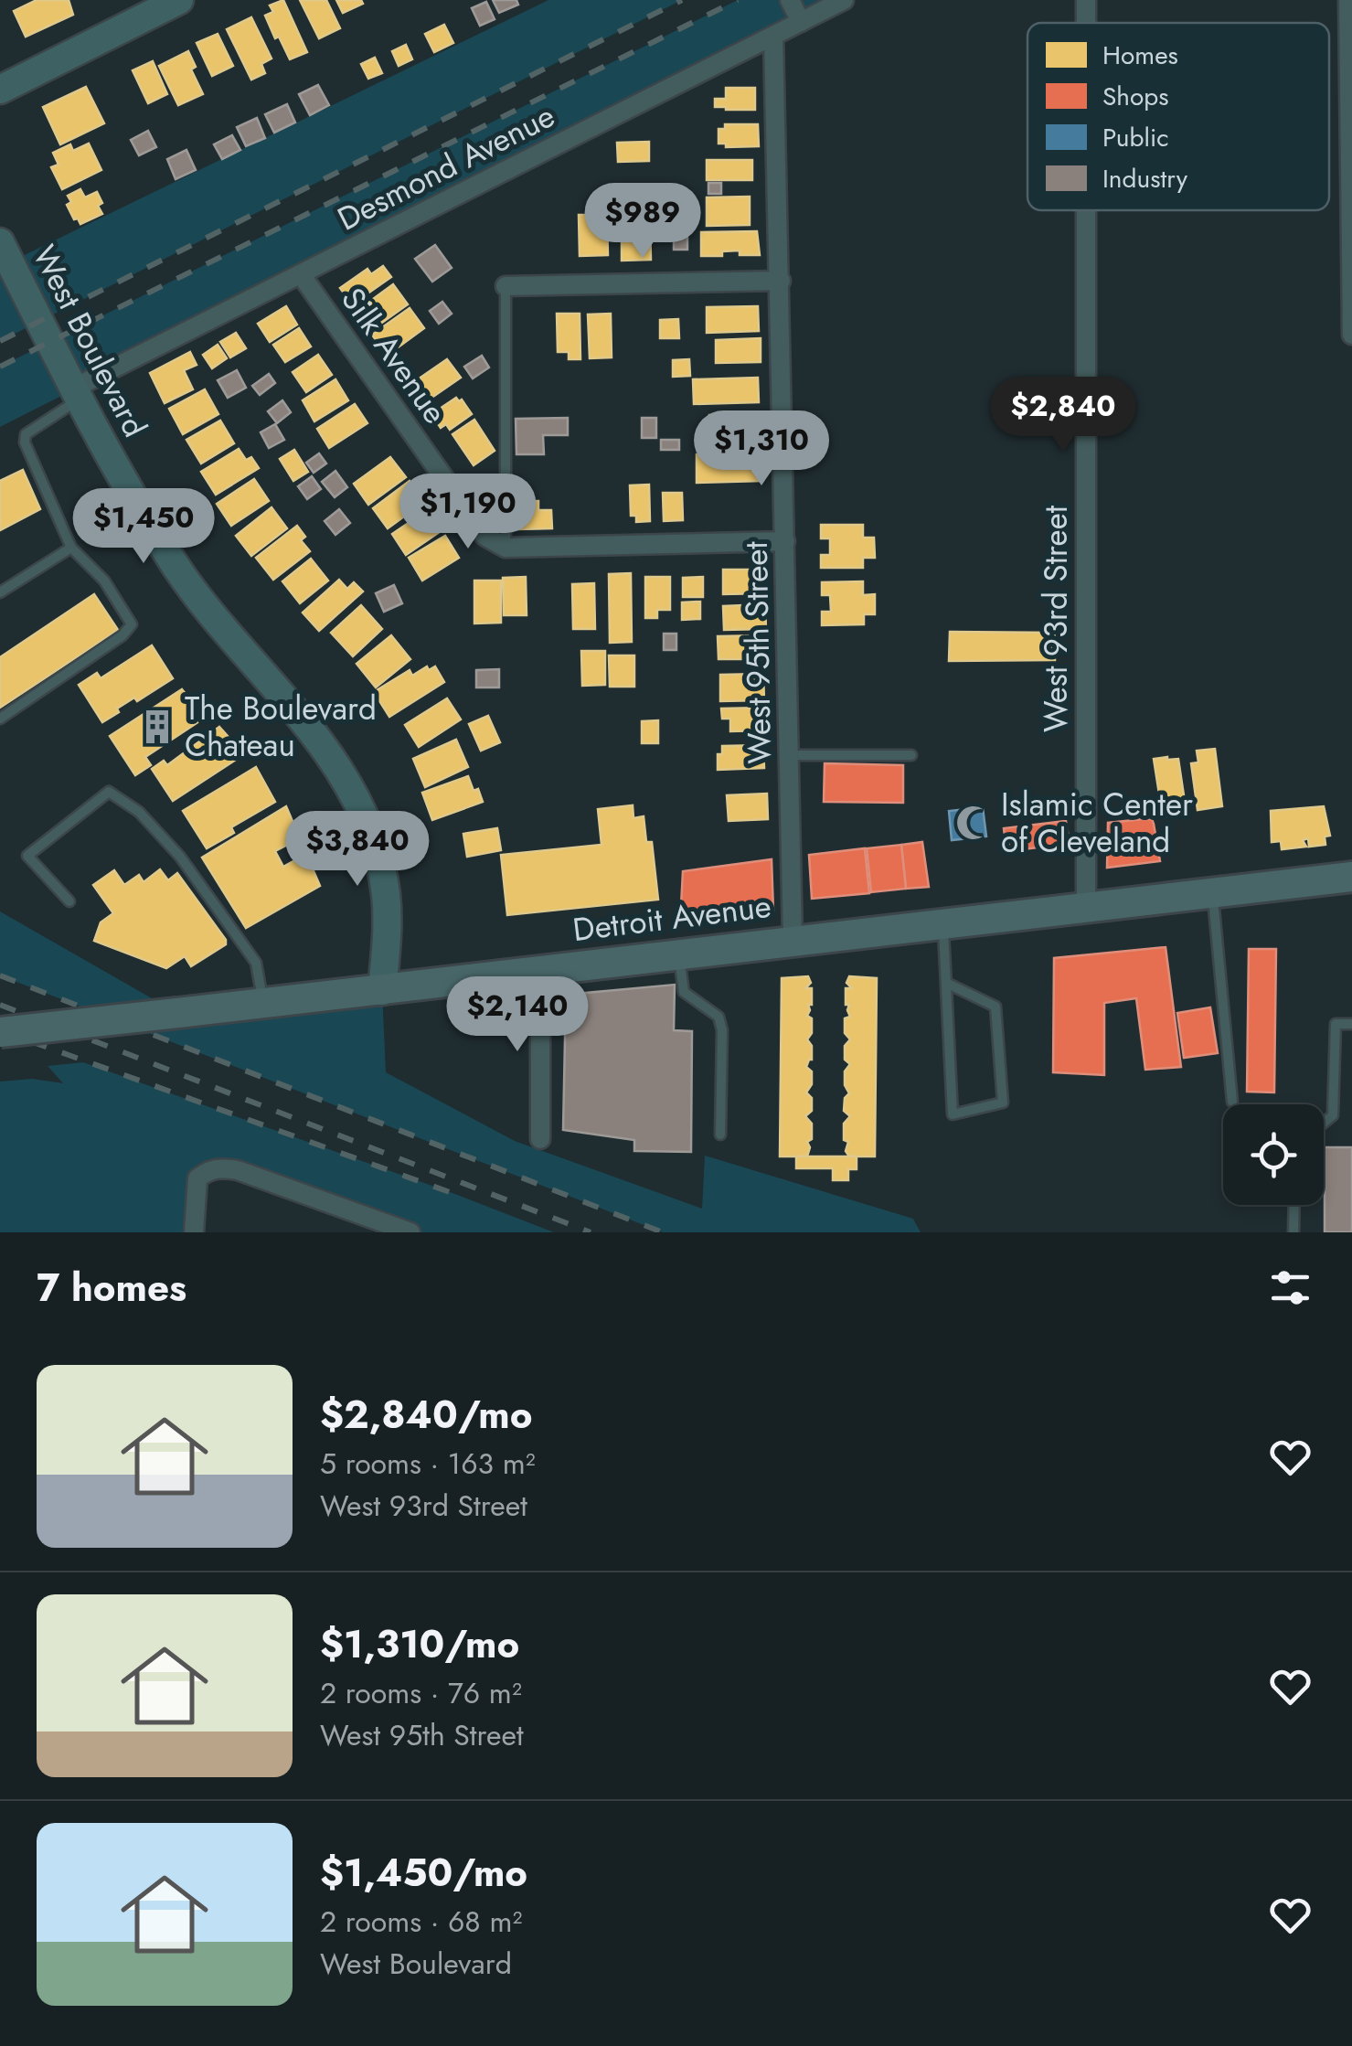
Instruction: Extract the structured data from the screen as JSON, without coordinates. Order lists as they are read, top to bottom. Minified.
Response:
{"streets":{"main road":["West Boulevard","Detroit Avenue"],"street":["Desmond Avenue","Silk Avenue","West 93rd Street","West 95th Street"]},"crossings":[["Desmond Avenue","West Boulevard"],["Desmond Avenue","Silk Avenue"],["Desmond Avenue","West 95th Street"],["West Boulevard","Detroit Avenue"],["West 93rd Street","Detroit Avenue"],["West 95th Street","Detroit Avenue"]],"places":{"building":["The Boulevard Chateau"],"mosque":["Islamic Center of Cleveland"]},"legend":["Homes","Shops","Public","Industry"],"page":{"price":["$989","$2,840","$1,310","$1,190","$1,450","$3,840","$2,140"],"heading":"7 homes","list":[{"name":"$2,840/mo","note":"5 rooms · 163 m² · West 93rd Street"},{"name":"$1,310/mo","note":"2 rooms · 76 m² · West 95th Street"},{"name":"$1,450/mo","note":"2 rooms · 68 m² · West Boulevard"}]}}
